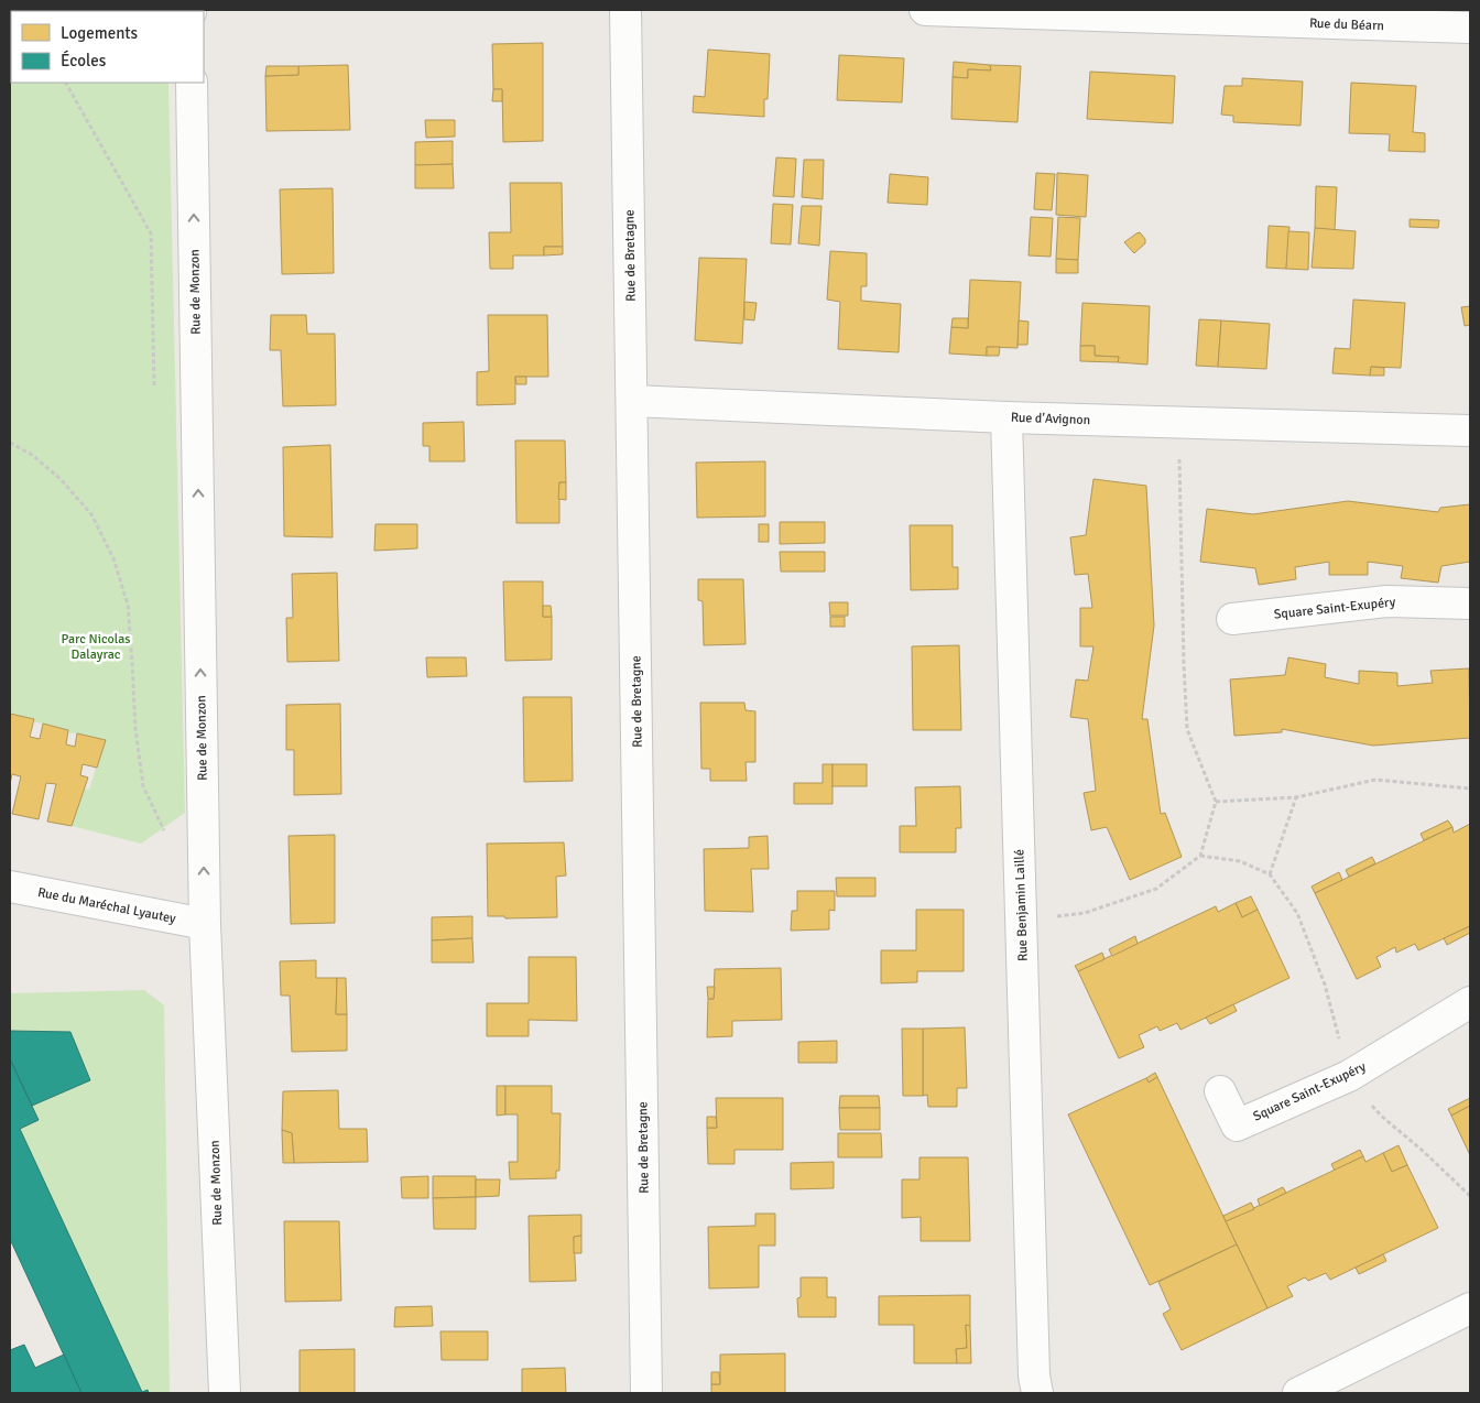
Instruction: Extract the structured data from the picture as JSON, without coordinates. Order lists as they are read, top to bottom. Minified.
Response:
{"streets":{"street":["Rue du Béarn","Rue de Bretagne","Rue de Monzon","Rue d'Avignon","Square Saint-Exupéry","Rue du Maréchal Lyautey","Rue Benjamin Laillé"]},"crossings":[["Rue de Bretagne","Rue d'Avignon"],["Rue de Monzon","Rue du Maréchal Lyautey"],["Rue d'Avignon","Rue Benjamin Laillé"]],"one_way":["Rue de Monzon"],"parks":["Parc Nicolas Dalayrac"],"legend":["Logements","Écoles"]}
